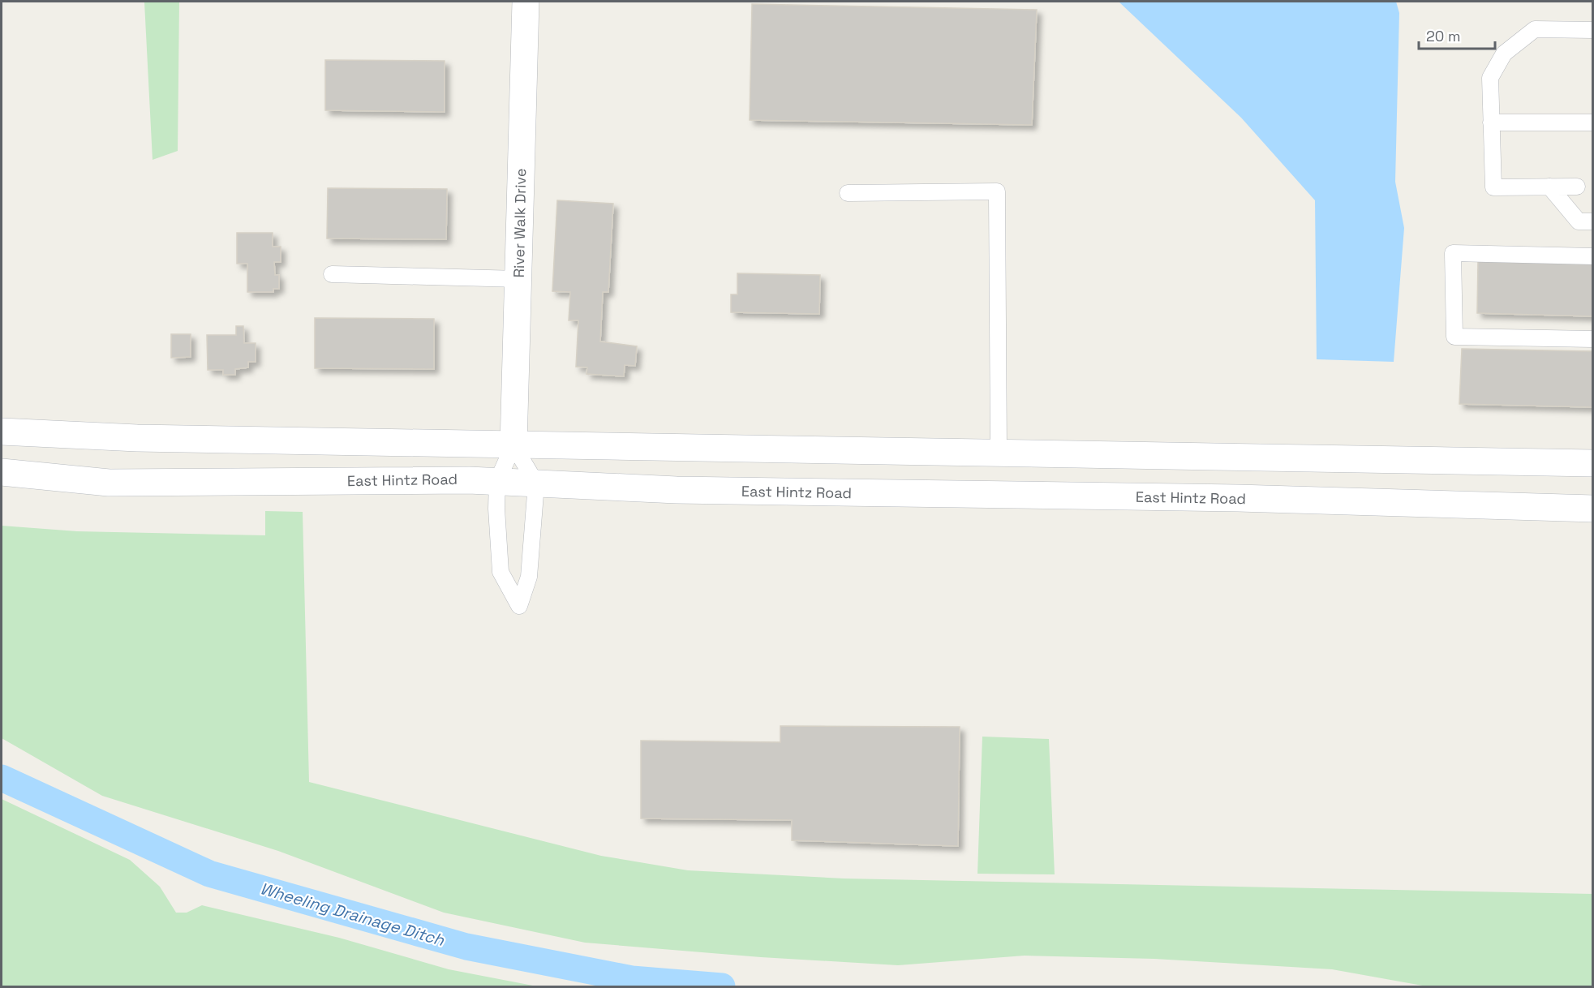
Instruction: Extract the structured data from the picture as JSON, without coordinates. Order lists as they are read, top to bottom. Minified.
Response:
{"streets":{"main road":["River Walk Drive","East Hintz Road"]},"water":["Wheeling Drainage Ditch"],"scale_bar":"20 m"}
